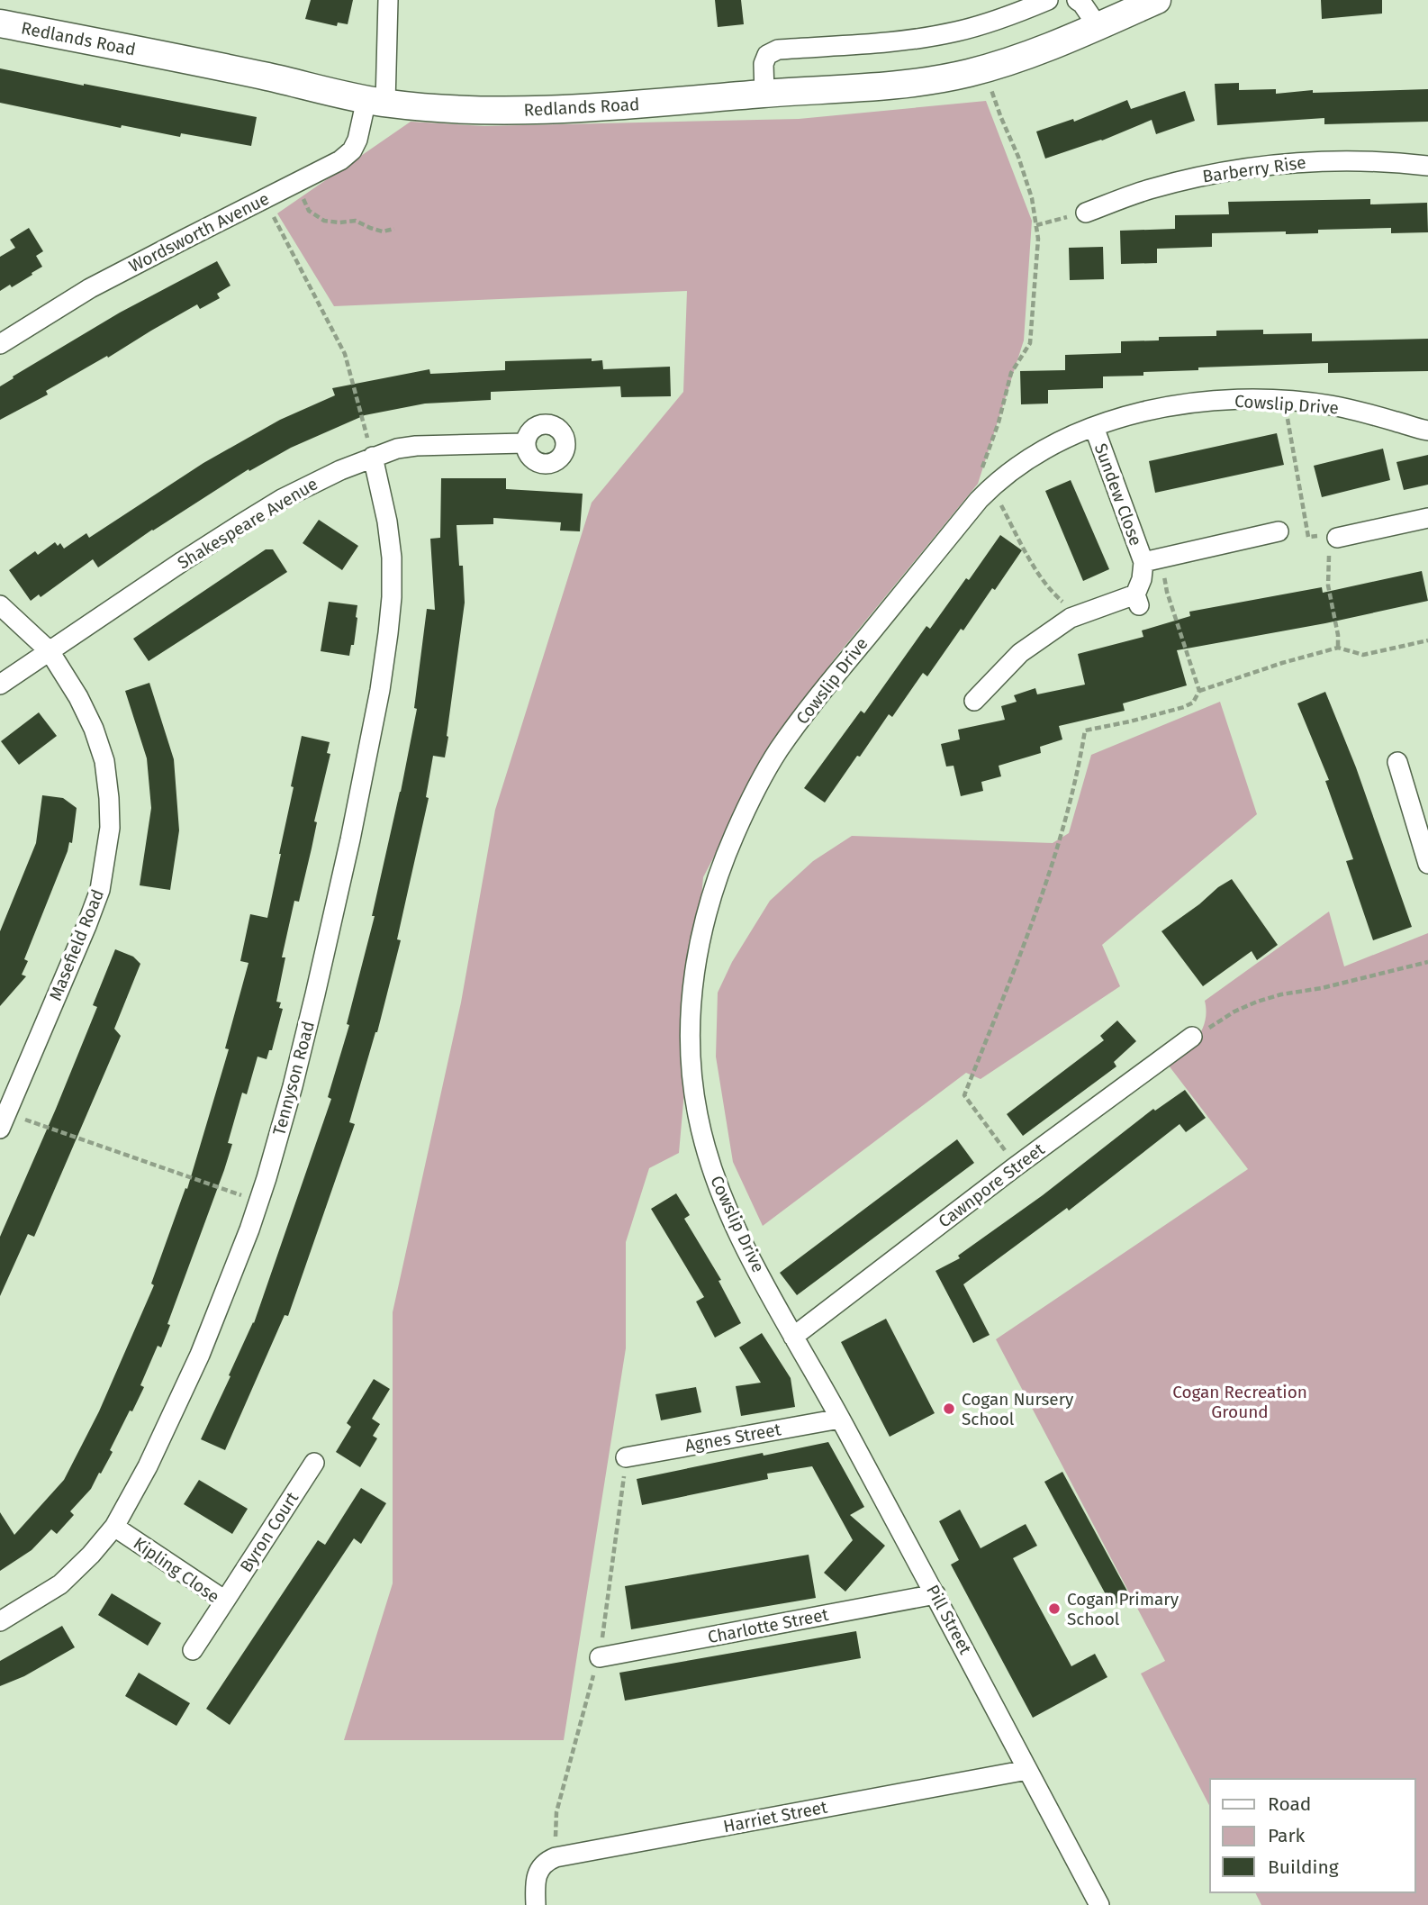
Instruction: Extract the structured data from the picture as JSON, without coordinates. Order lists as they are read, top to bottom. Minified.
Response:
{"streets":{"main road":["Redlands Road"],"street":["Barberry Rise","Wordsworth Avenue","Cowslip Drive","Sundew Close","Shakespeare Avenue","Masefield Road","Tennyson Road","Cawnpore Street","Agnes Street","Byron Court","Kipling Close","Pill Street","Charlotte Street","Harriet Street"]},"crossings":[["Redlands Road","Wordsworth Avenue"],["Cowslip Drive","Sundew Close"],["Cowslip Drive","Cawnpore Street"],["Cowslip Drive","Pill Street"],["Shakespeare Avenue","Masefield Road"],["Shakespeare Avenue","Tennyson Road"],["Tennyson Road","Kipling Close"],["Cawnpore Street","Pill Street"],["Agnes Street","Pill Street"],["Byron Court","Kipling Close"],["Pill Street","Charlotte Street"],["Pill Street","Harriet Street"]],"parks":["Cogan Recreation Ground"],"places":["Cogan Nursery School","Cogan Primary School"],"legend":["Road","Park","Building"]}
